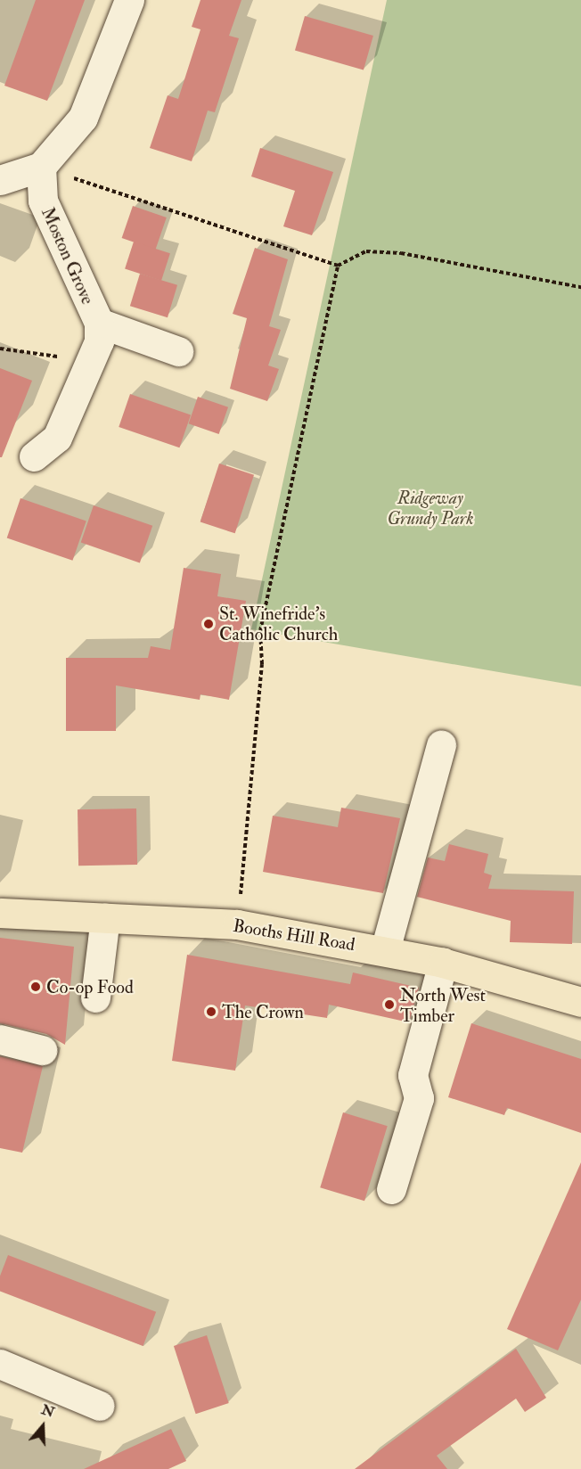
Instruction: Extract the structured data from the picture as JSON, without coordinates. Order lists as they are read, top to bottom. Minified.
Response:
{"streets":{"main road":["Booths Hill Road"],"street":["Moston Grove"]},"parks":["Ridgeway Grundy Park"],"places":["St. Winefride's Catholic Church","Co-op Food","North West Timber","The Crown"],"north":"top"}
